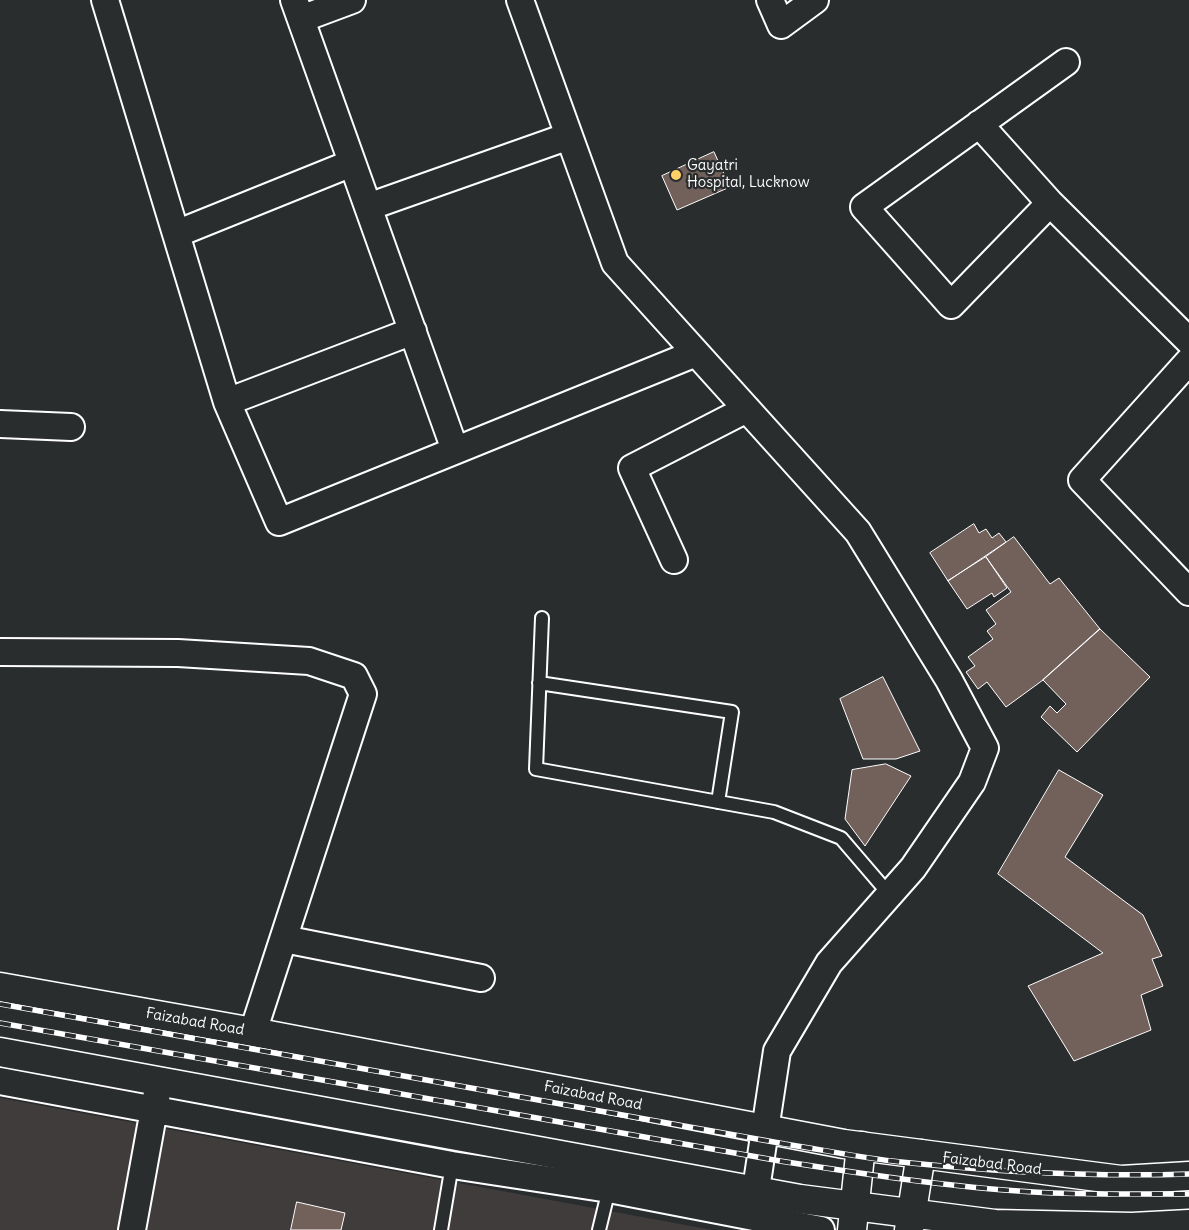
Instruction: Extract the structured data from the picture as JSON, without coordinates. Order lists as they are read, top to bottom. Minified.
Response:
{"streets":{"main road":["Faizabad Road"]},"places":["Gayatri Hospital, Lucknow"]}
